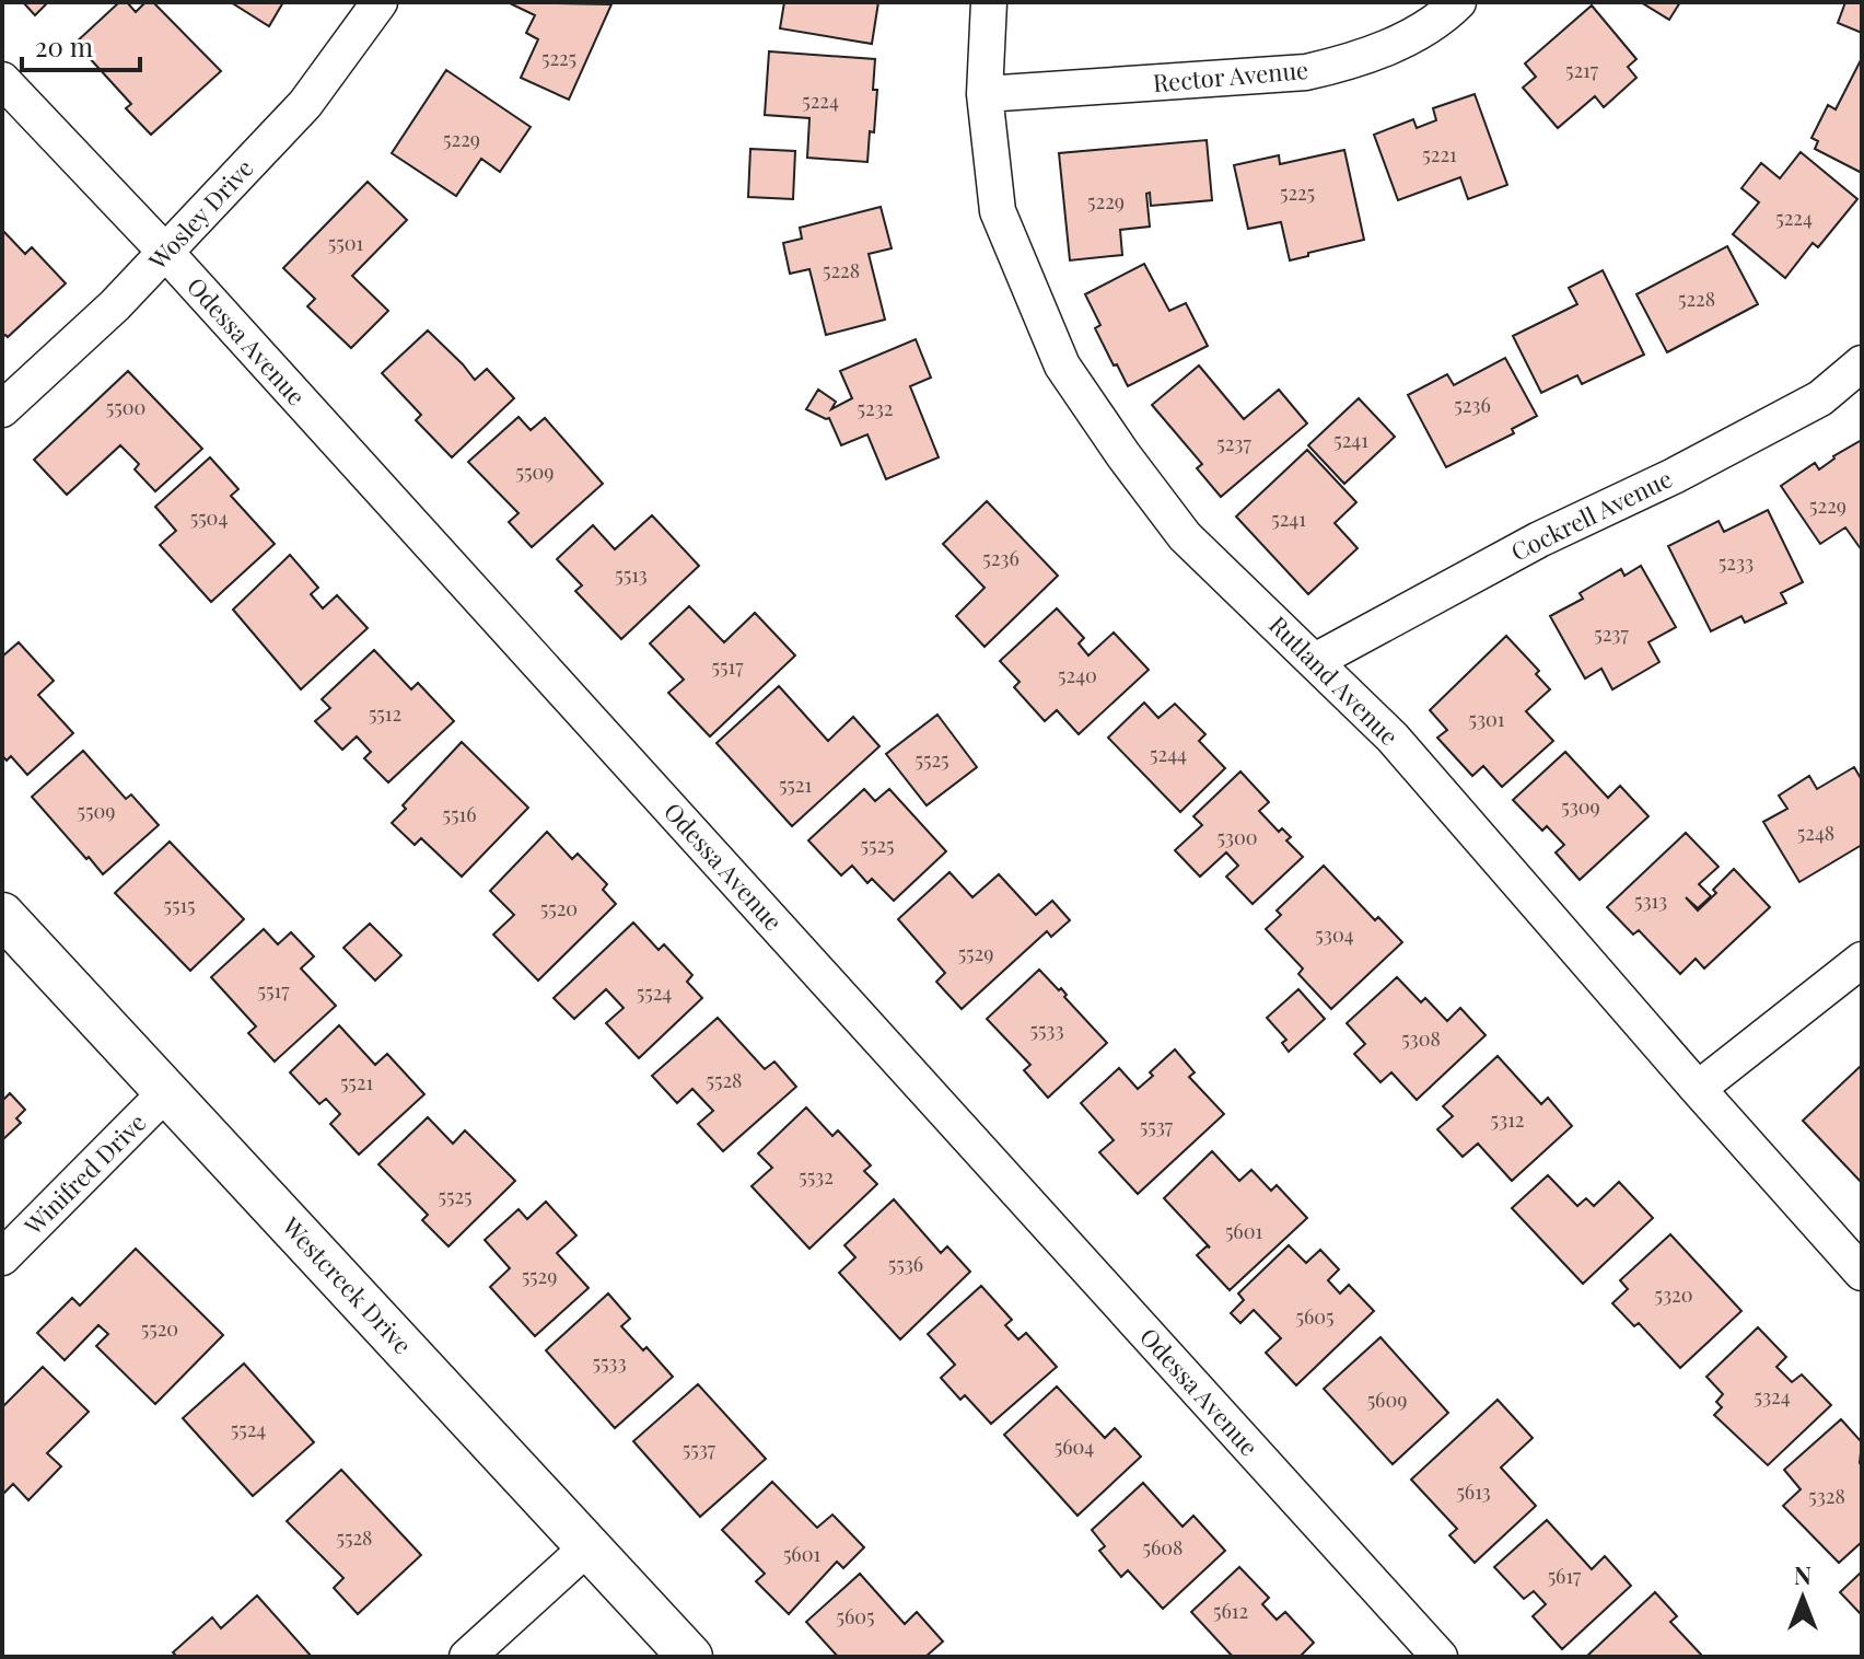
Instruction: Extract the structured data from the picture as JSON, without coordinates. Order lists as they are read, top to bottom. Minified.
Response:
{"streets":{"street":["Rector Avenue","Wosley Drive","Odessa Avenue","Cockrell Avenue","Rutland Avenue","Winifred Drive","Westcreek Drive"]},"crossings":[["Rector Avenue","Rutland Avenue"],["Wosley Drive","Odessa Avenue"],["Cockrell Avenue","Rutland Avenue"],["Winifred Drive","Westcreek Drive"]],"house_numbers":["5225","5217","5224","5229","5221","5225","5229","5224","5501","5228","5228","5236","5500","5232","5241","5237","5509","5229","5504","5241","5236","5233","5513","5237","5517","5240","5512","5301","5244","5525","5521","5309","5509","5516","5248","5300","5525","5313","5515","5520","5304","5529","5517","5524","5533","5308","5528","5521","5312","5537","5532","5525","5601","5536","5529","5320","5605","5520","5533","5324","5609","5524","5604","5537","5613","5328","5528","5608","5601","5617","5612","5605"],"scale_bar":"20 m","north":"top"}
